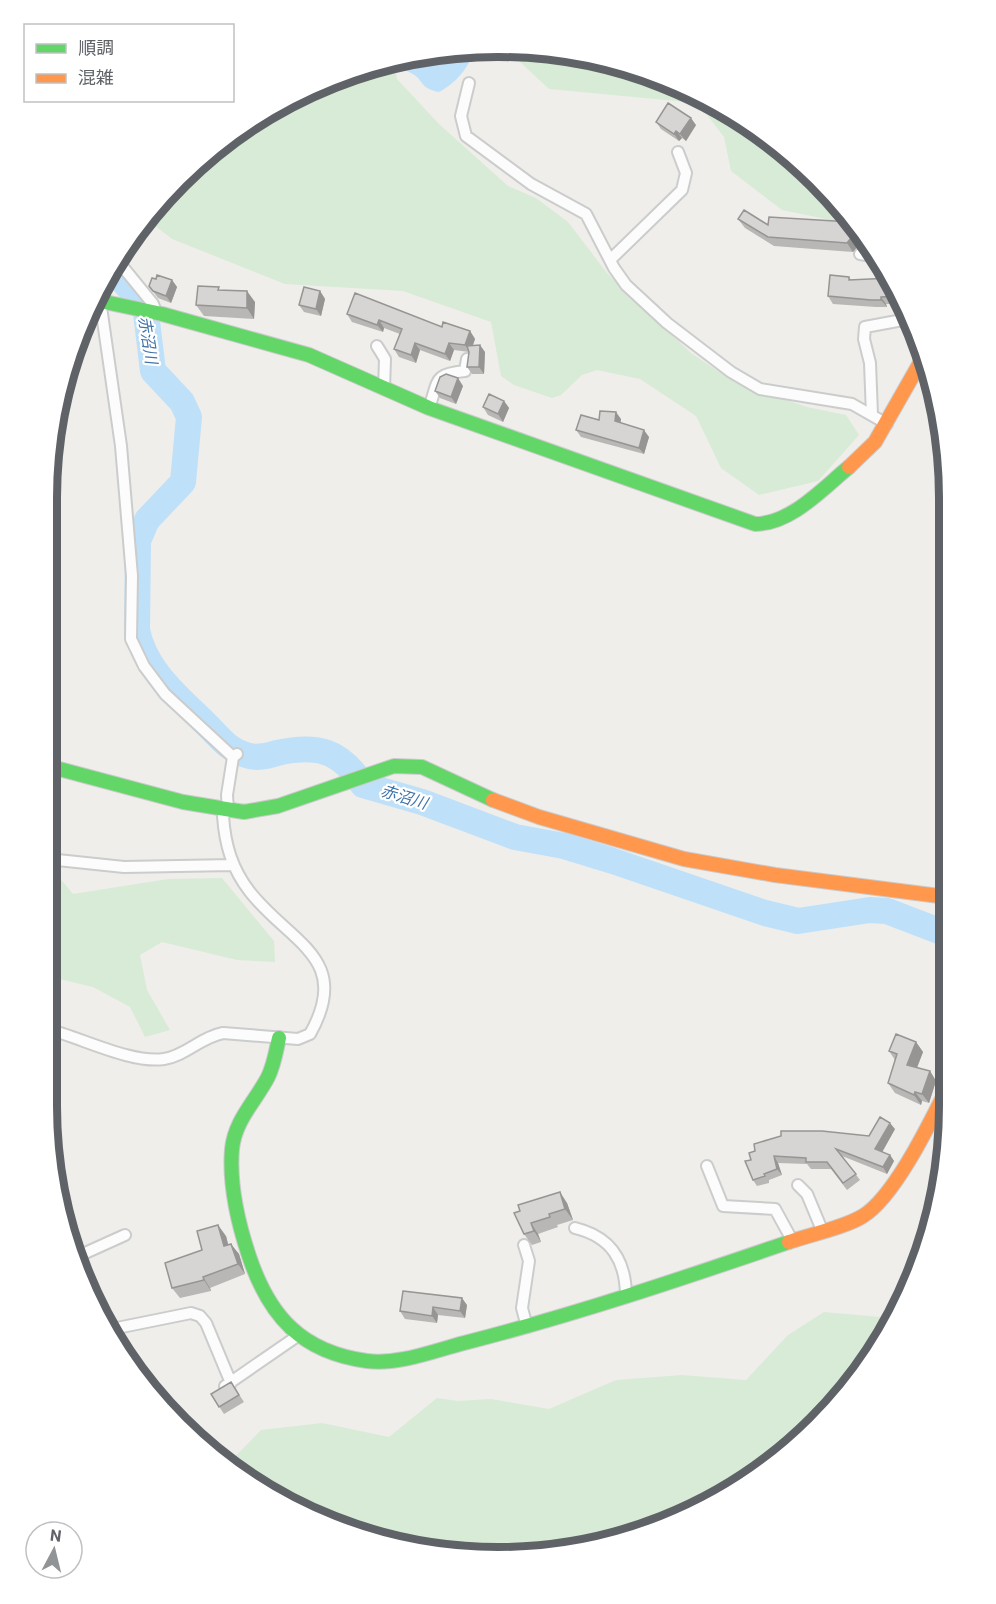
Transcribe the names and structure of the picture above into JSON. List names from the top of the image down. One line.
{"water":["赤沼川"],"legend":["順調","混雑"],"north":"top"}
